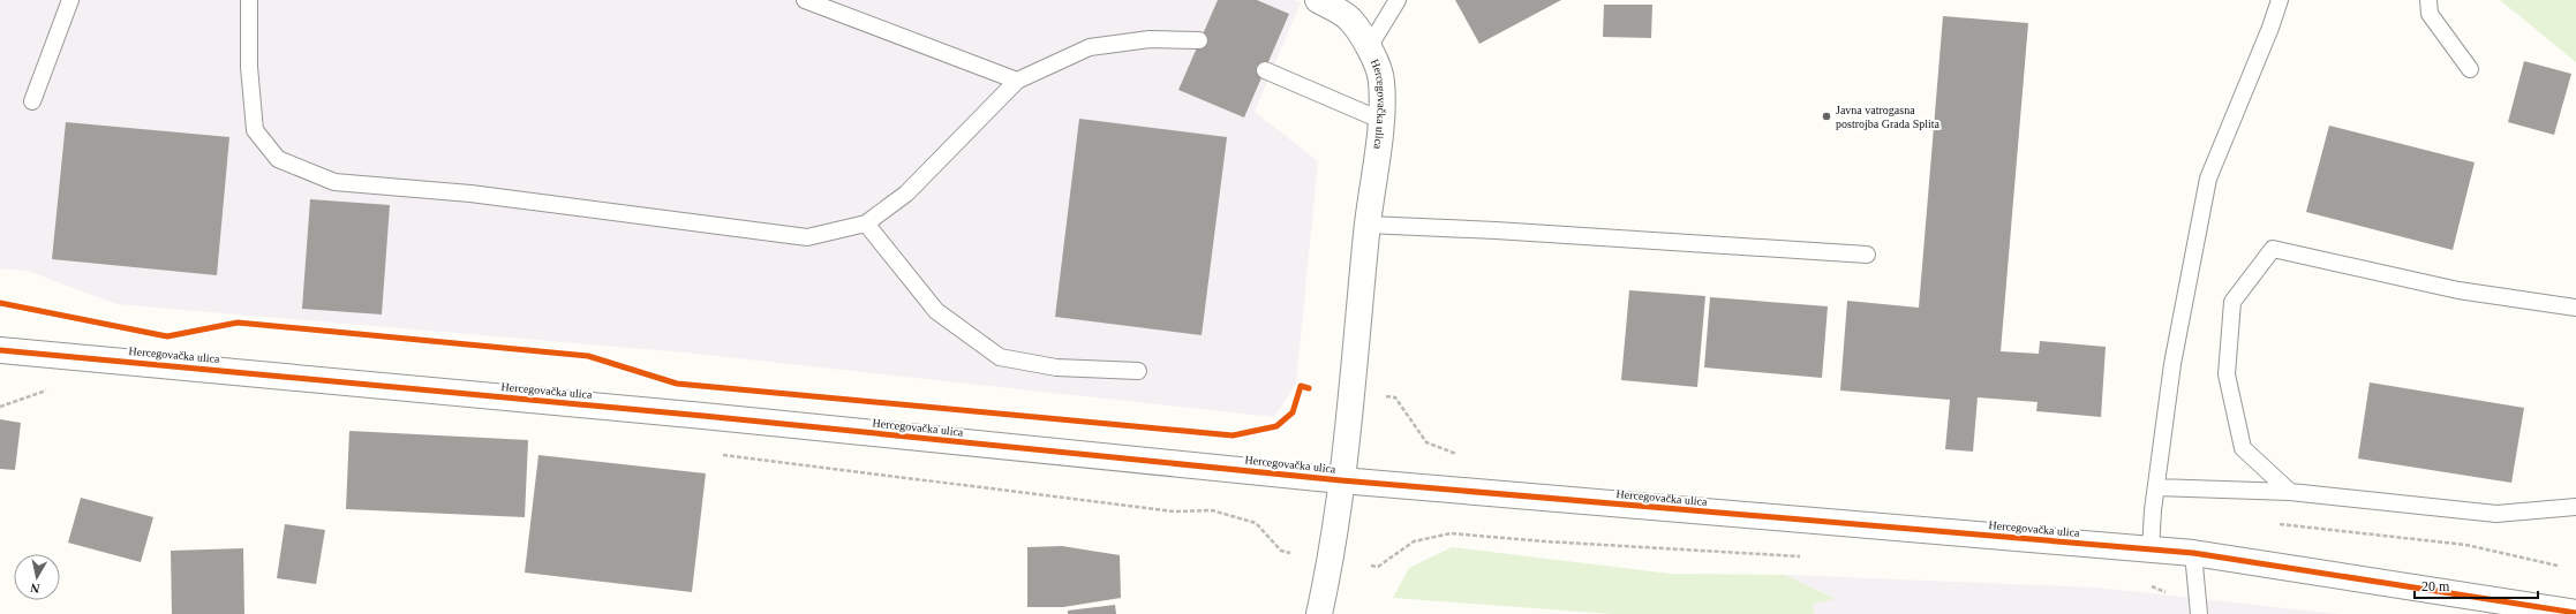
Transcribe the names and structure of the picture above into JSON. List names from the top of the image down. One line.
{"streets":{"street":["Hercegovačka ulica"]},"places":["Javna vatrogasna postrojba Grada Splita"],"scale_bar":"20 m","north":"bottom"}
